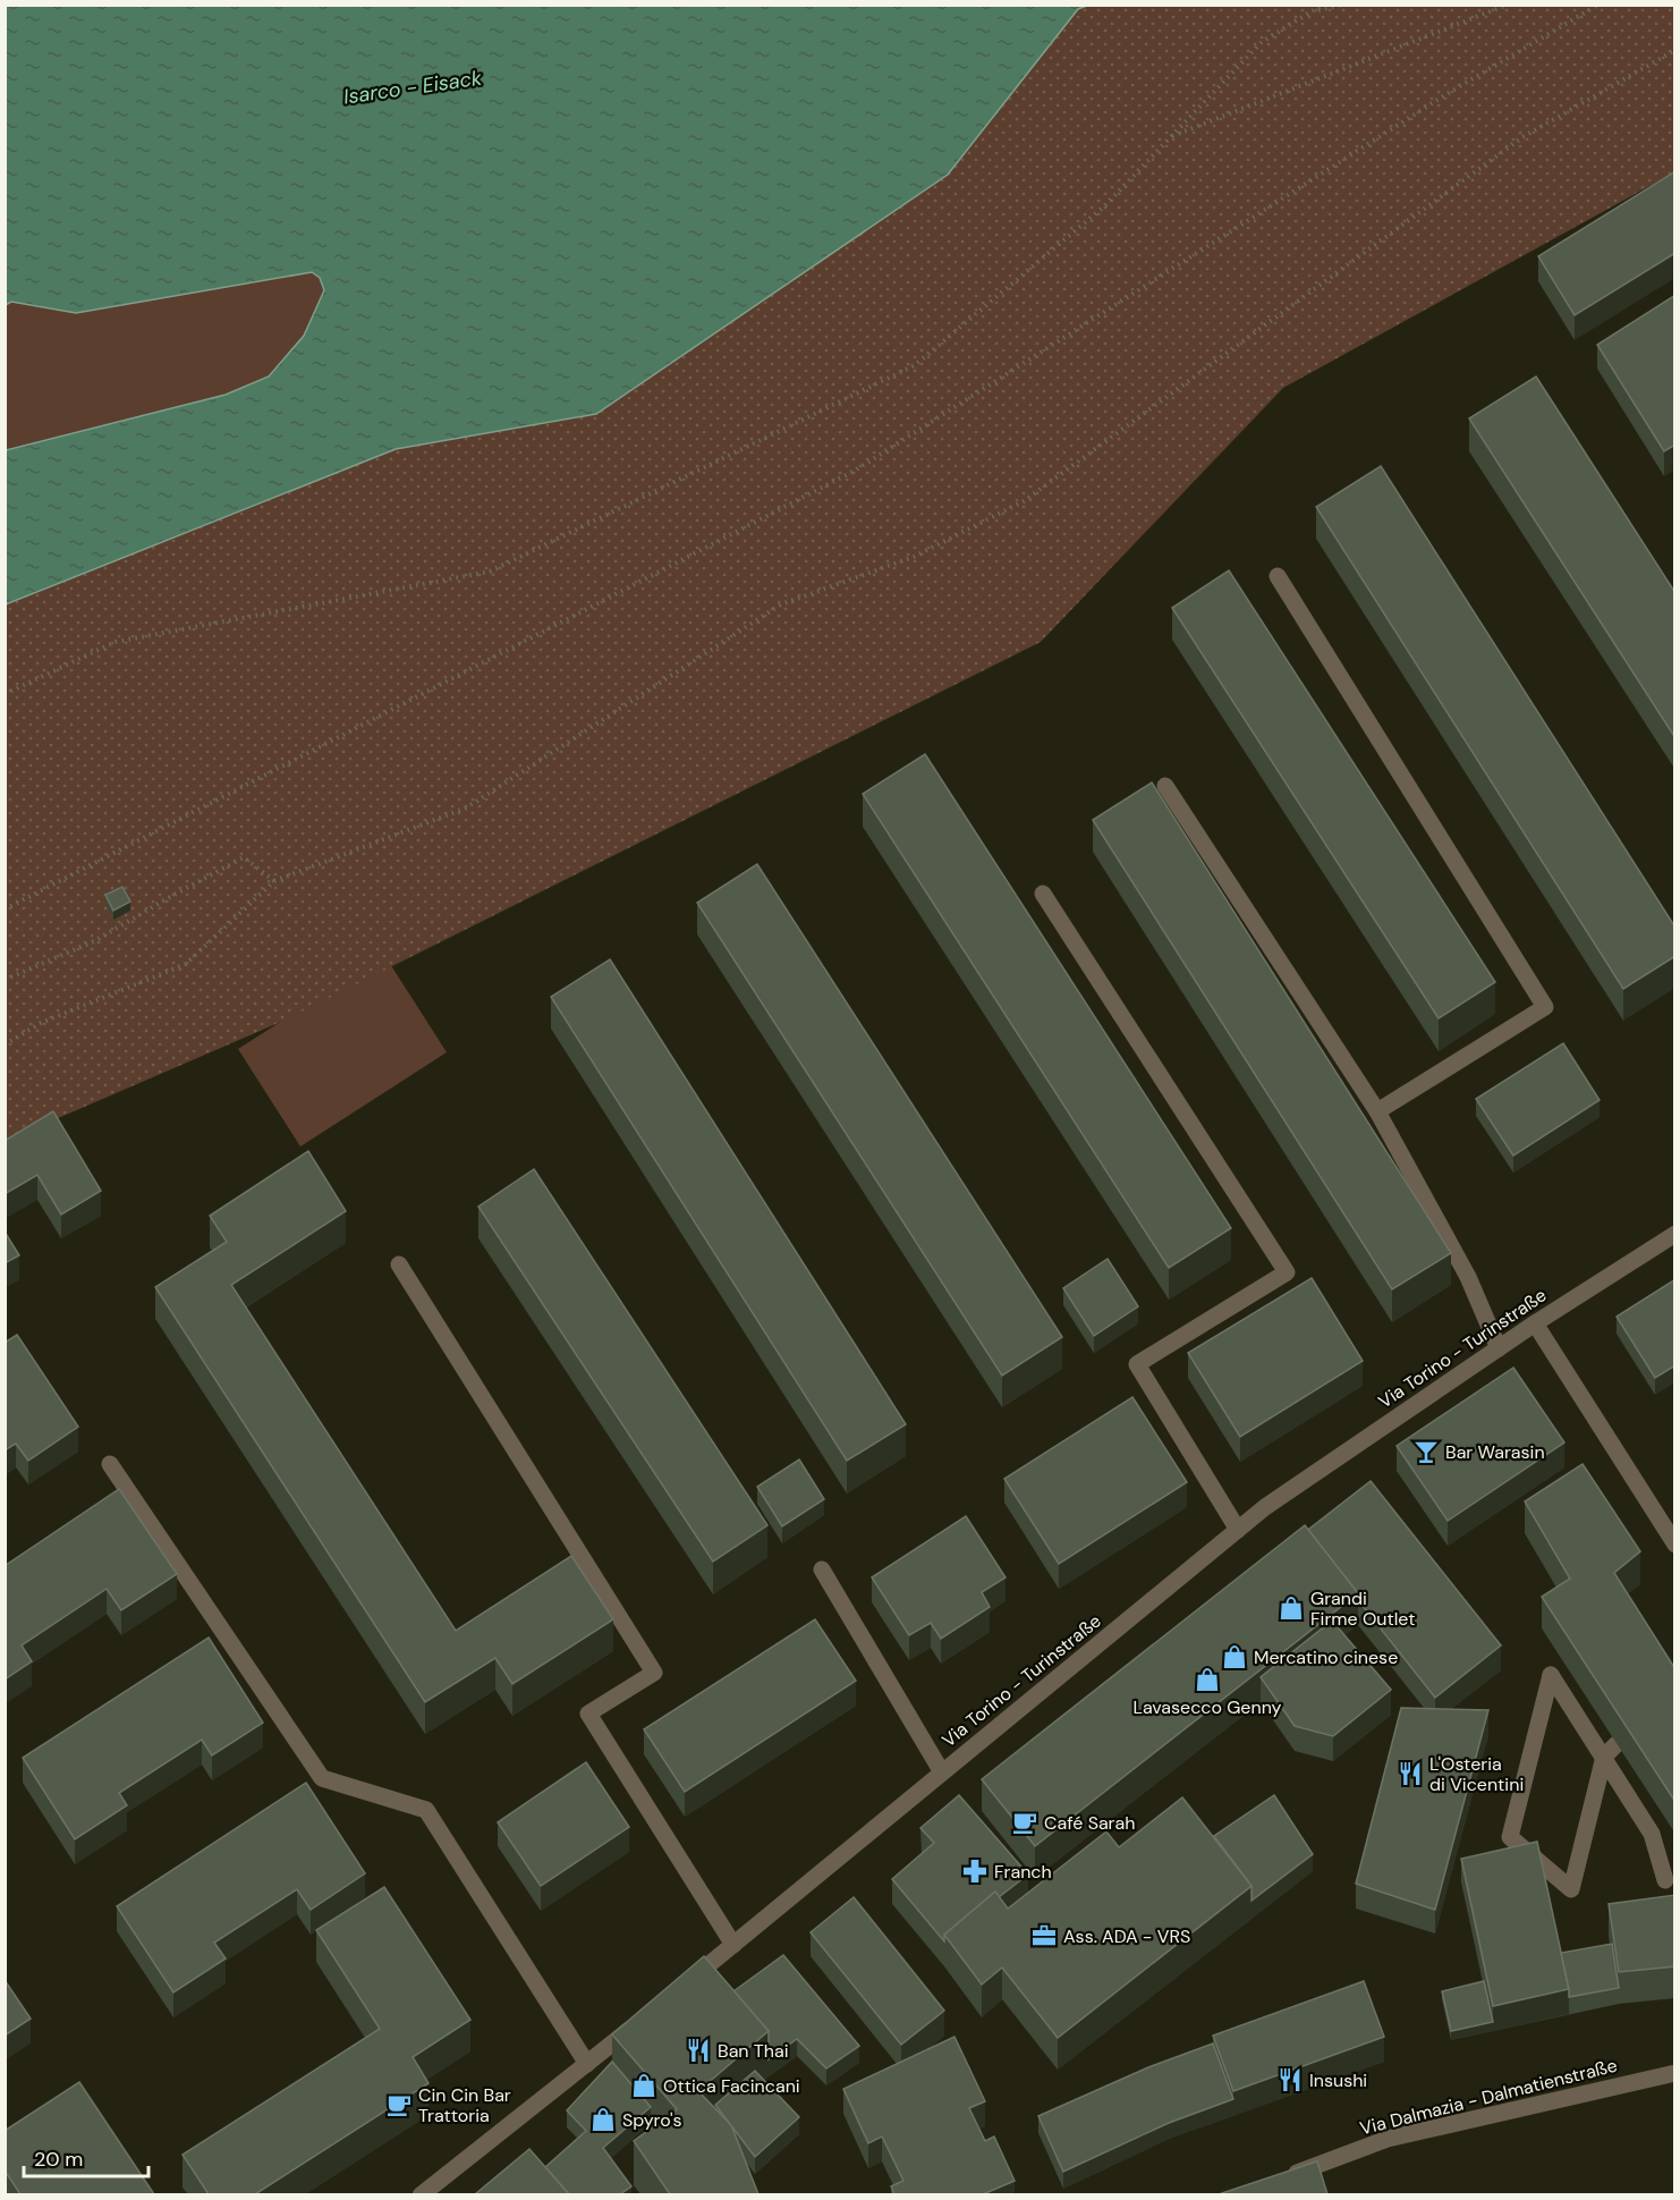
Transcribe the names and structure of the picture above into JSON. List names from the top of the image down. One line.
{"streets":{"street":["Via Torino - Turinstraße","Via Dalmazia - Dalmatienstraße"]},"water":["Isarco - Eisack"],"places":{"bar":["Bar Warasin"],"shop":["Grandi Firme Outlet","Mercatino cinese","Lavasecco Genny","Ottica Facincani","Spyro's"],"restaurant":["L'Osteria di Vicentini","Ban Thai","Insushi"],"cafe":["Café Sarah","Cin Cin Bar Trattoria"],"pharmacy":["Franch"],"office":["Ass. ADA - VRS"]},"scale_bar":"20 m"}
